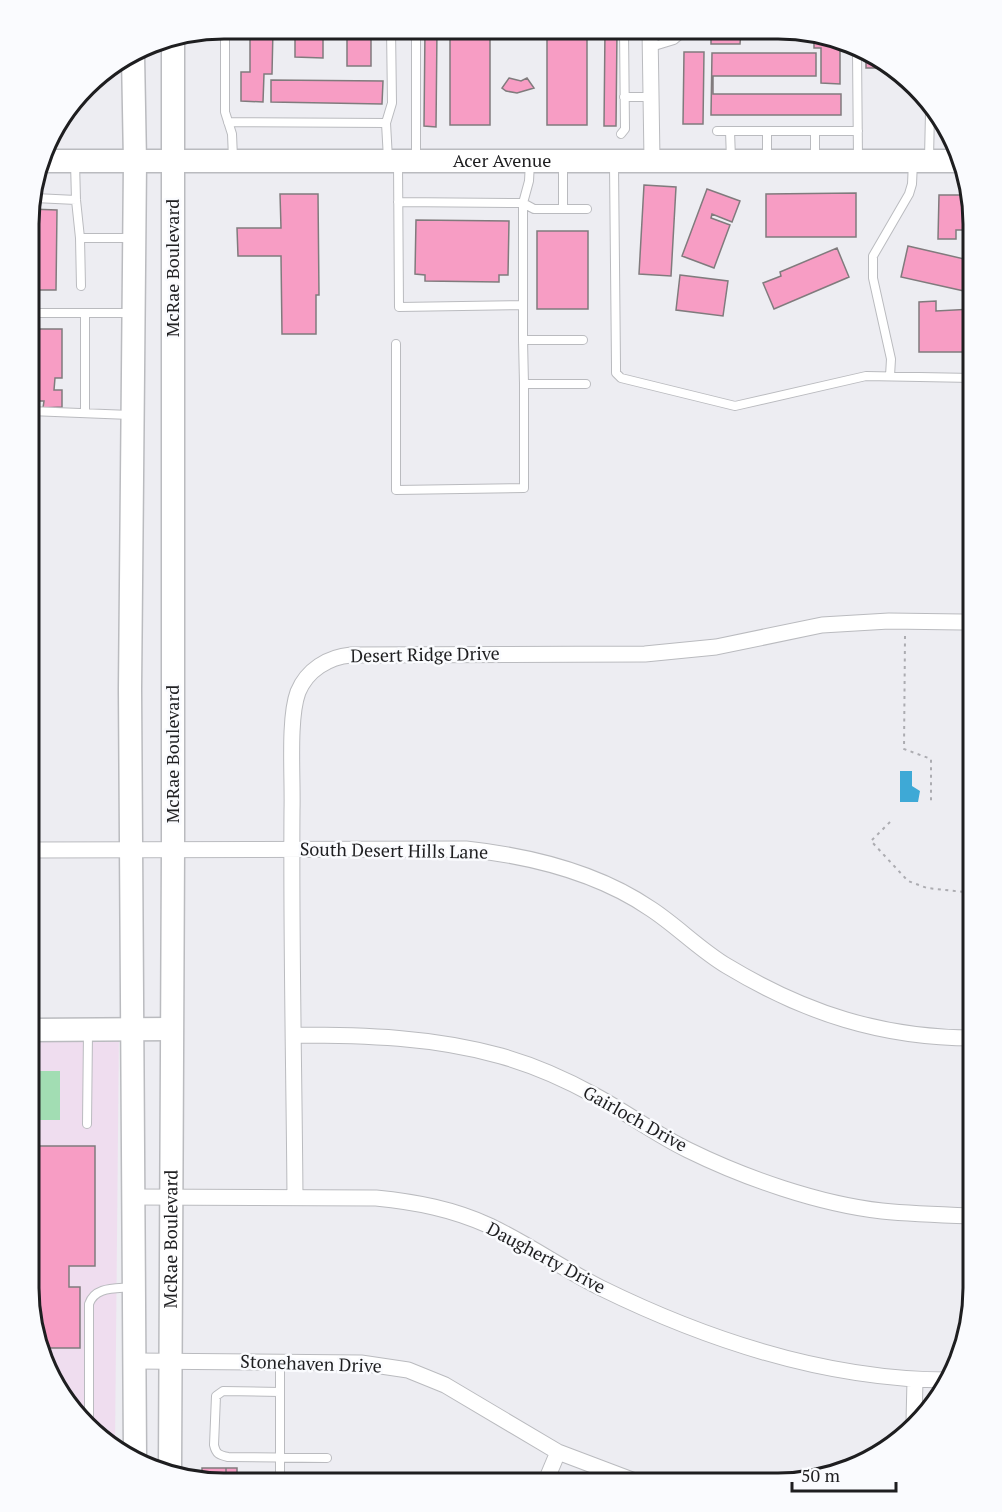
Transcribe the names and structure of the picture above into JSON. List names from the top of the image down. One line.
{"streets":{"main road":["Acer Avenue","McRae Boulevard"],"street":["Desert Ridge Drive","South Desert Hills Lane","Gairloch Drive","Daugherty Drive","Stonehaven Drive"]},"crossings":[["Acer Avenue","McRae Boulevard"],["McRae Boulevard","South Desert Hills Lane"],["McRae Boulevard","Daugherty Drive"],["McRae Boulevard","Stonehaven Drive"],["Desert Ridge Drive","South Desert Hills Lane"],["Desert Ridge Drive","Gairloch Drive"],["Desert Ridge Drive","Daugherty Drive"]],"scale_bar":"50 m"}
